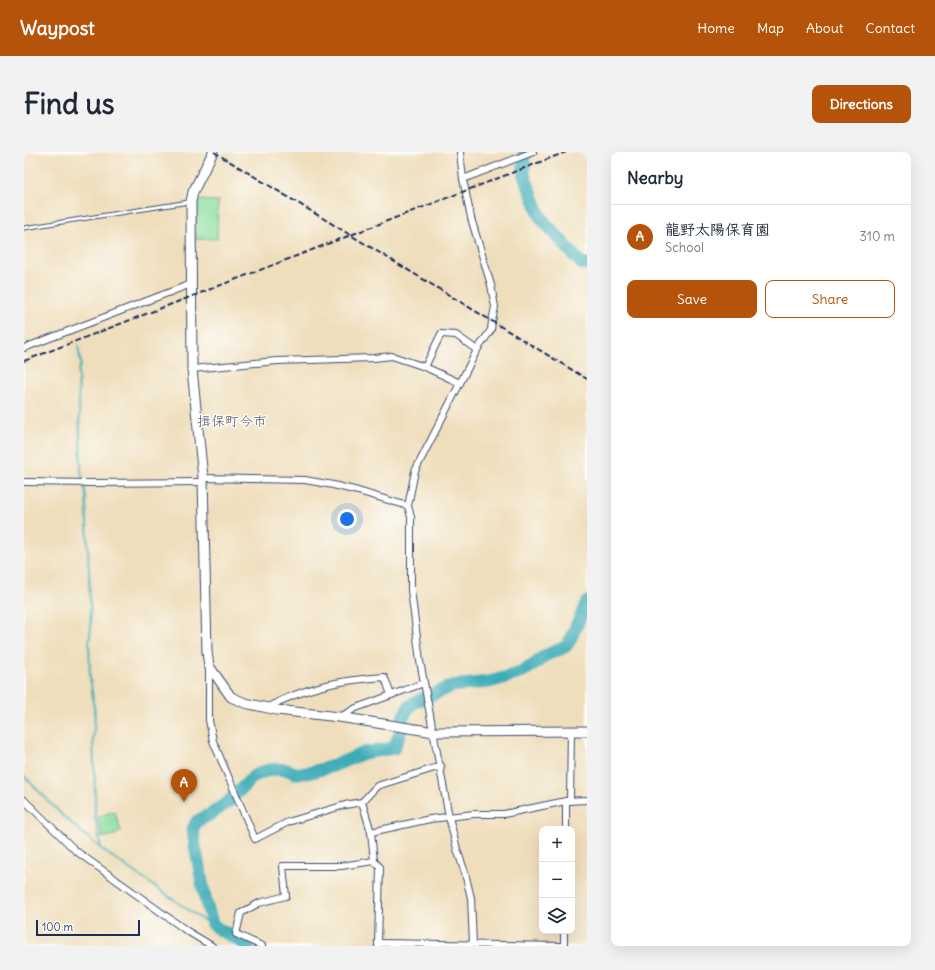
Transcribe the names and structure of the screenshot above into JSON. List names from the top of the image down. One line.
{"districts":["揖保町今市"],"scale_bar":"100 m","page":{"header":"Waypost","nav":["Home","Map","About","Contact"],"buttons":["Directions",["Save","Share"]],"title":"Find us","heading":"Nearby","list":[{"mark":"A","name":"龍野太陽保育園","note":"School","value":"310 m"}],"pins":"A","map_buttons":["+","−"],"scale":"100 m"}}
